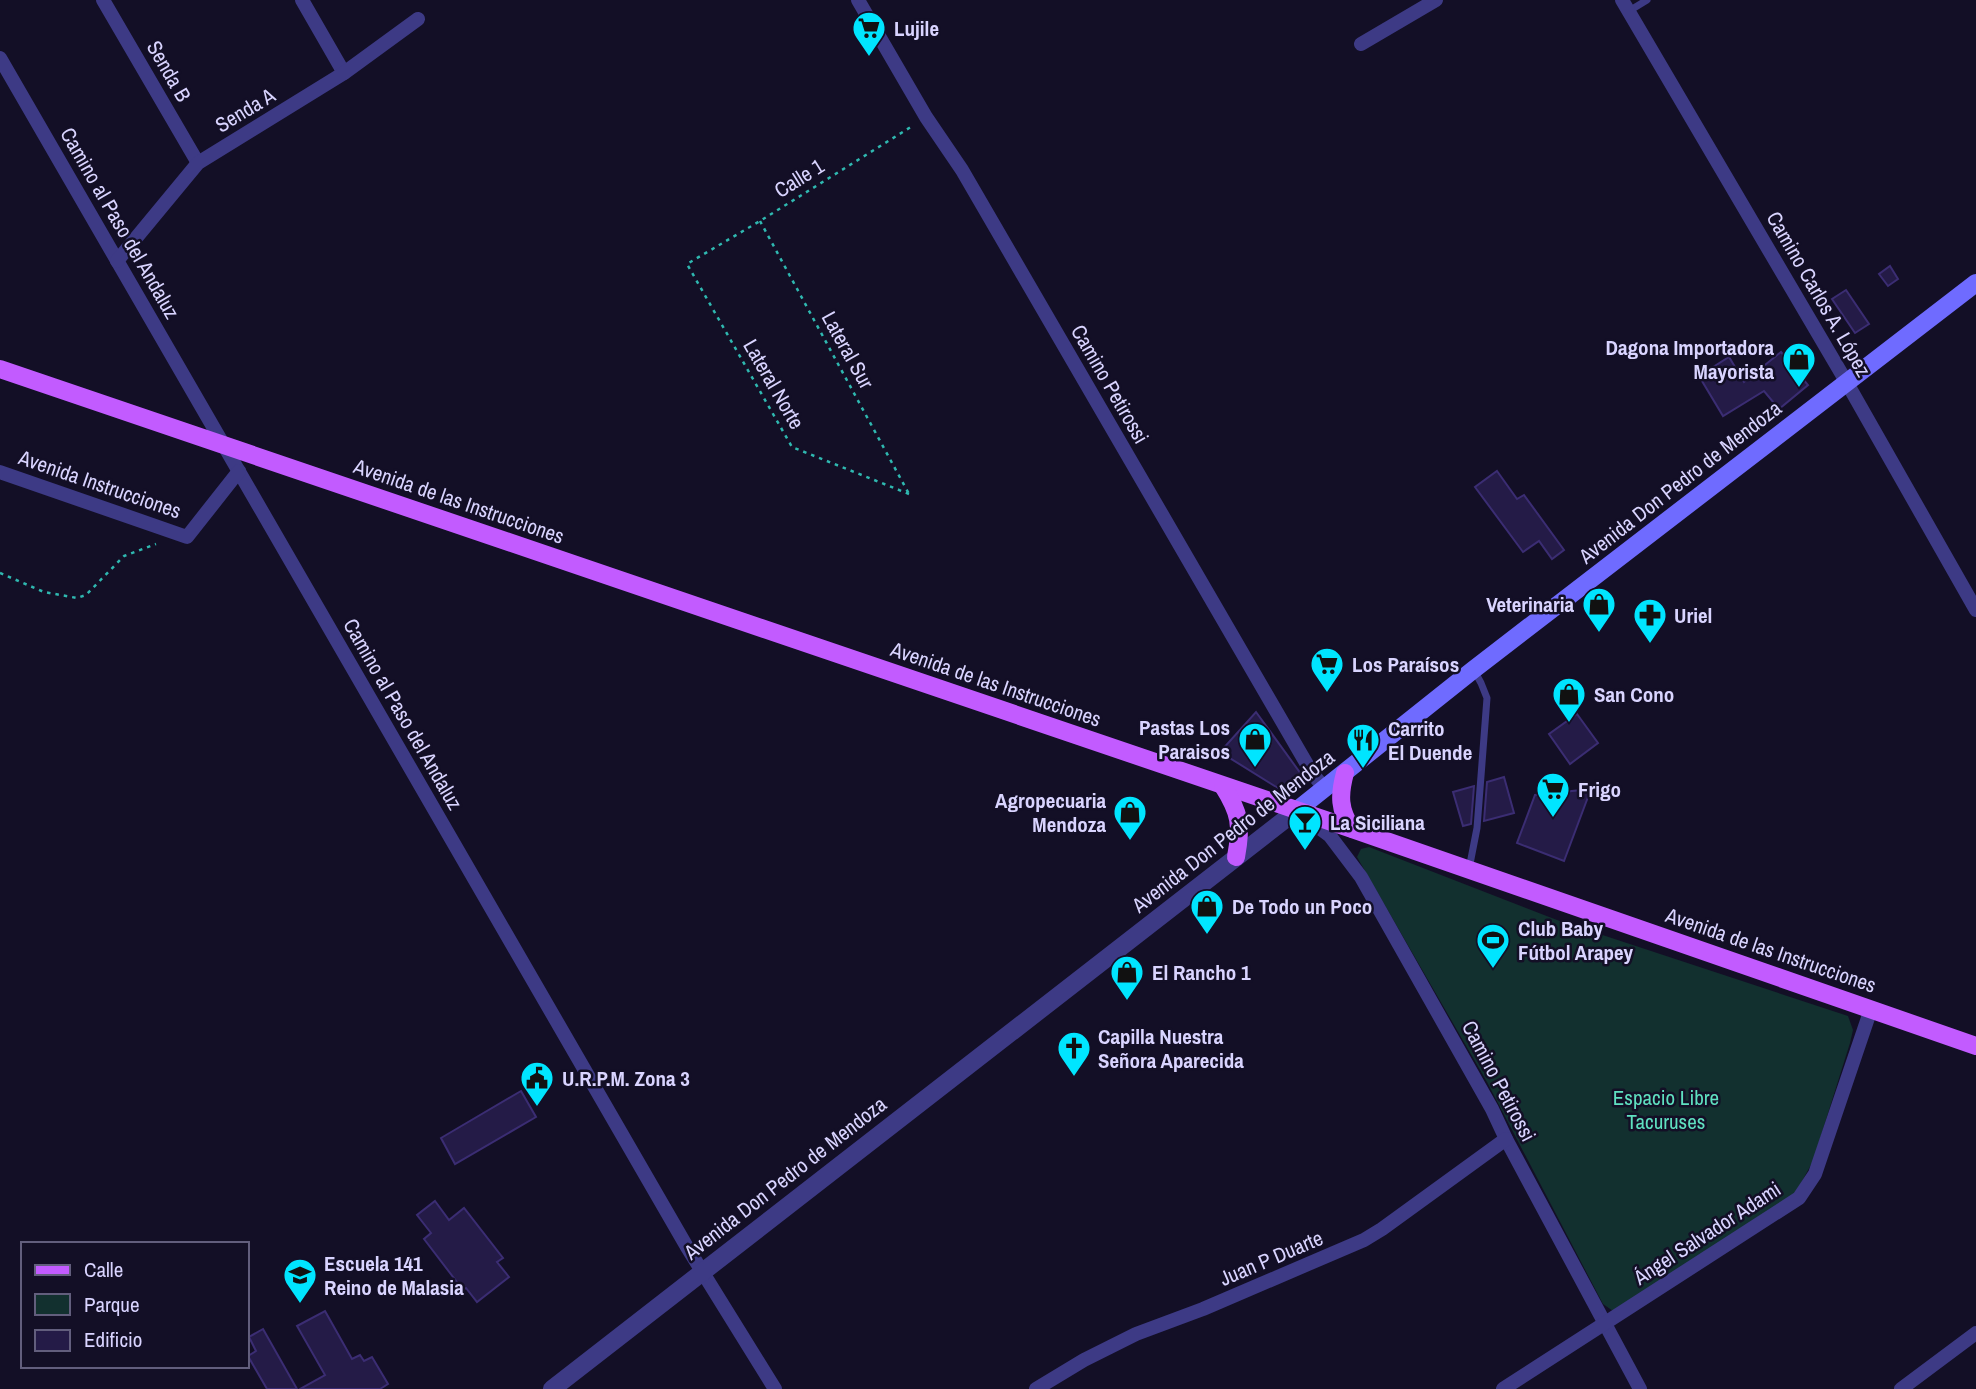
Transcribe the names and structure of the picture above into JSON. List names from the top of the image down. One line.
{"streets":{"main road":["Avenida Don Pedro de Mendoza","Avenida de las Instrucciones"],"street":["Senda B","Senda A","Camino al Paso del Andaluz","Camino Carlos A. López","Camino Petirossi","Avenida Instrucciones","Ángel Salvador Adami","Juan P Duarte"],"path":["Calle 1","Lateral Sur","Lateral Norte"]},"crossings":[["Senda B","Senda A"],["Senda A","Camino al Paso del Andaluz"],["Calle 1","Lateral Sur"],["Calle 1","Lateral Norte"],["Calle 1","Camino Petirossi"],["Camino al Paso del Andaluz","Avenida Don Pedro de Mendoza"],["Camino al Paso del Andaluz","Avenida Instrucciones"],["Camino al Paso del Andaluz","Avenida de las Instrucciones"],["Camino Carlos A. López","Avenida Don Pedro de Mendoza"],["Lateral Sur","Lateral Norte"],["Camino Petirossi","Avenida Don Pedro de Mendoza"],["Camino Petirossi","Avenida de las Instrucciones"],["Camino Petirossi","Ángel Salvador Adami"],["Camino Petirossi","Juan P Duarte"],["Avenida Don Pedro de Mendoza","Avenida de las Instrucciones"],["Avenida de las Instrucciones","Ángel Salvador Adami"]],"parks":["Espacio Libre Tacuruses"],"places":{"supermarket":["Lujile","Los Paraísos","Frigo"],"shop":["Dagona Importadora Mayorista","Veterinaria","San Cono","Pastas Los Paraisos","Agropecuaria Mendoza","De Todo un Poco","El Rancho 1"],"pharmacy":["Uriel"],"restaurant":["Carrito El Duende"],"bar":["La Siciliana"],"sports":["Club Baby Fútbol Arapey"],"church":["Capilla Nuestra Señora Aparecida"],"public building":["U.R.P.M. Zona 3"],"school or university":["Escuela 141 Reino de Malasia"]},"legend":["Calle","Parque","Edificio"]}
